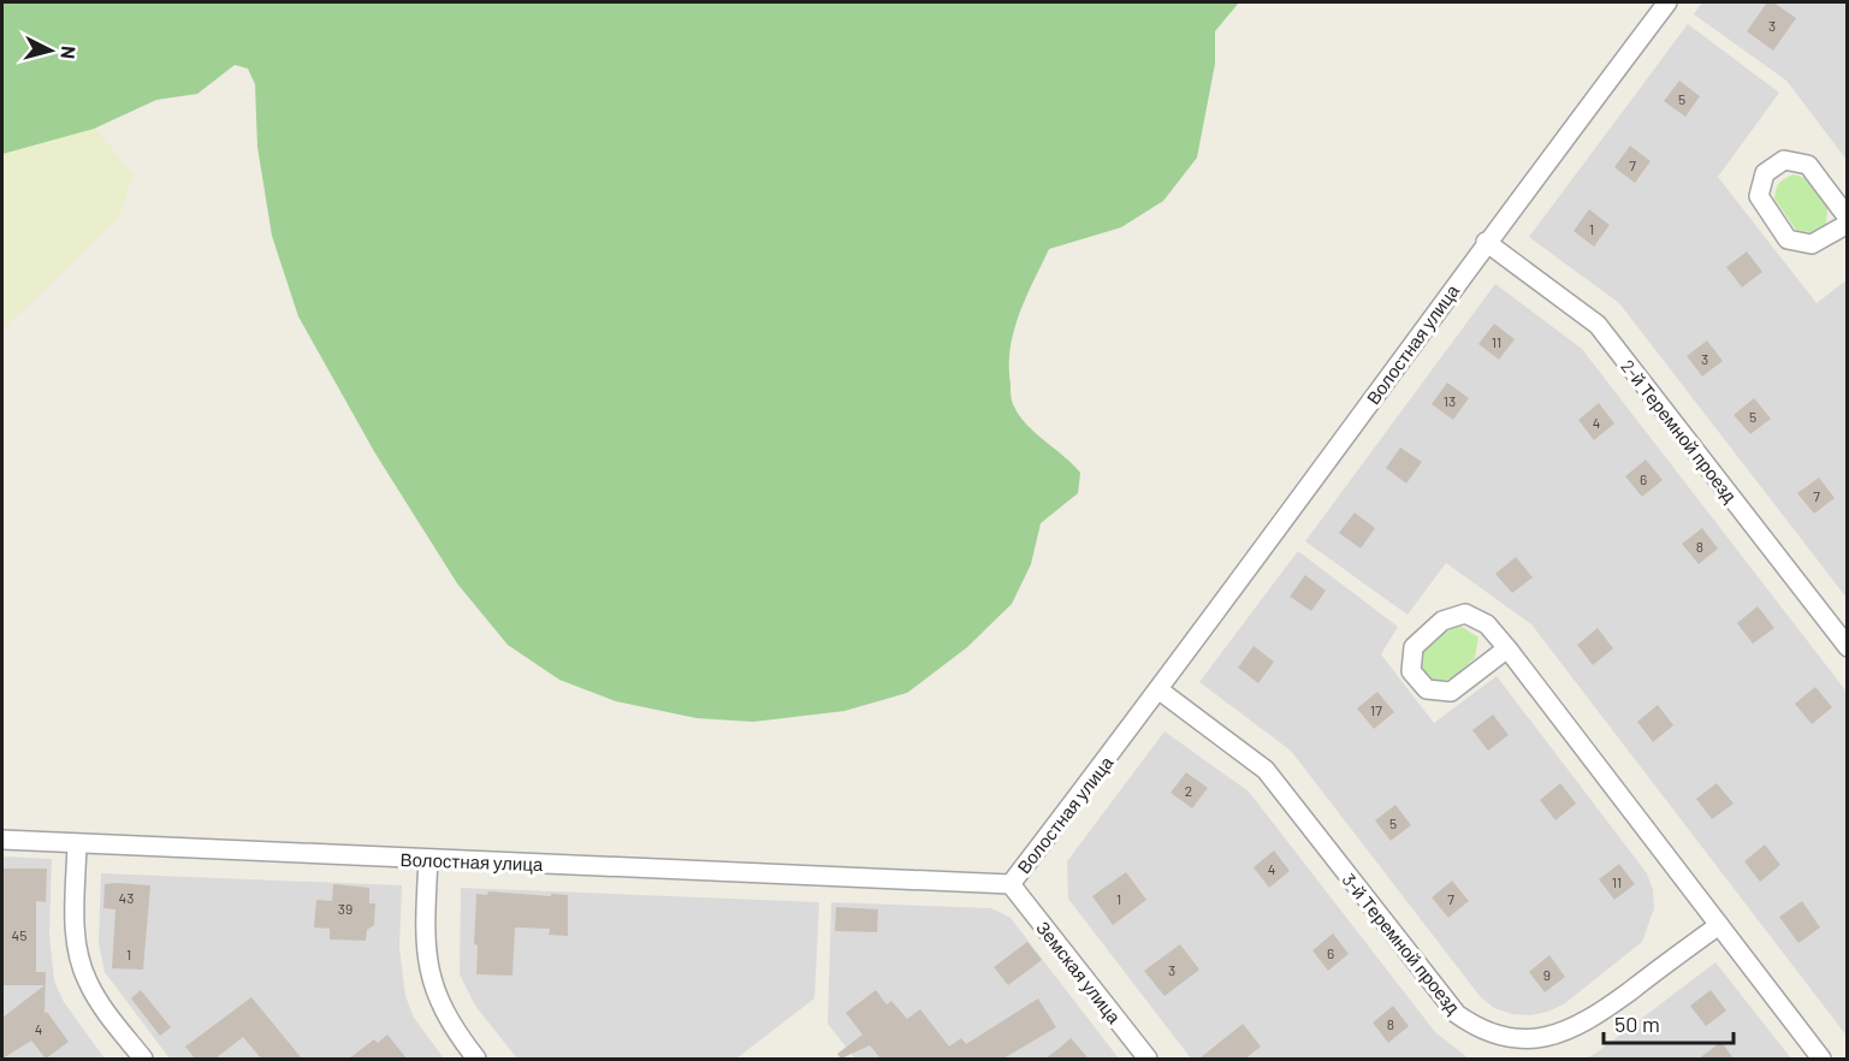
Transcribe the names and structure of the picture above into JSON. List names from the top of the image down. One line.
{"streets":{"street":["Волостная улица","2-й Теремной проезд","3-й Теремной проезд","Земская улица"]},"crossings":[["Волостная улица","2-й Теремной проезд"],["Волостная улица","3-й Теремной проезд"],["Волостная улица","Земская улица"]],"house_numbers":["3","5","7","1","11","3","13","5","4","6","7","8","17","2","5","4","11","43","1","7","39","45","6","1","3","9","8","4"],"scale_bar":"50 m","north":"right"}
